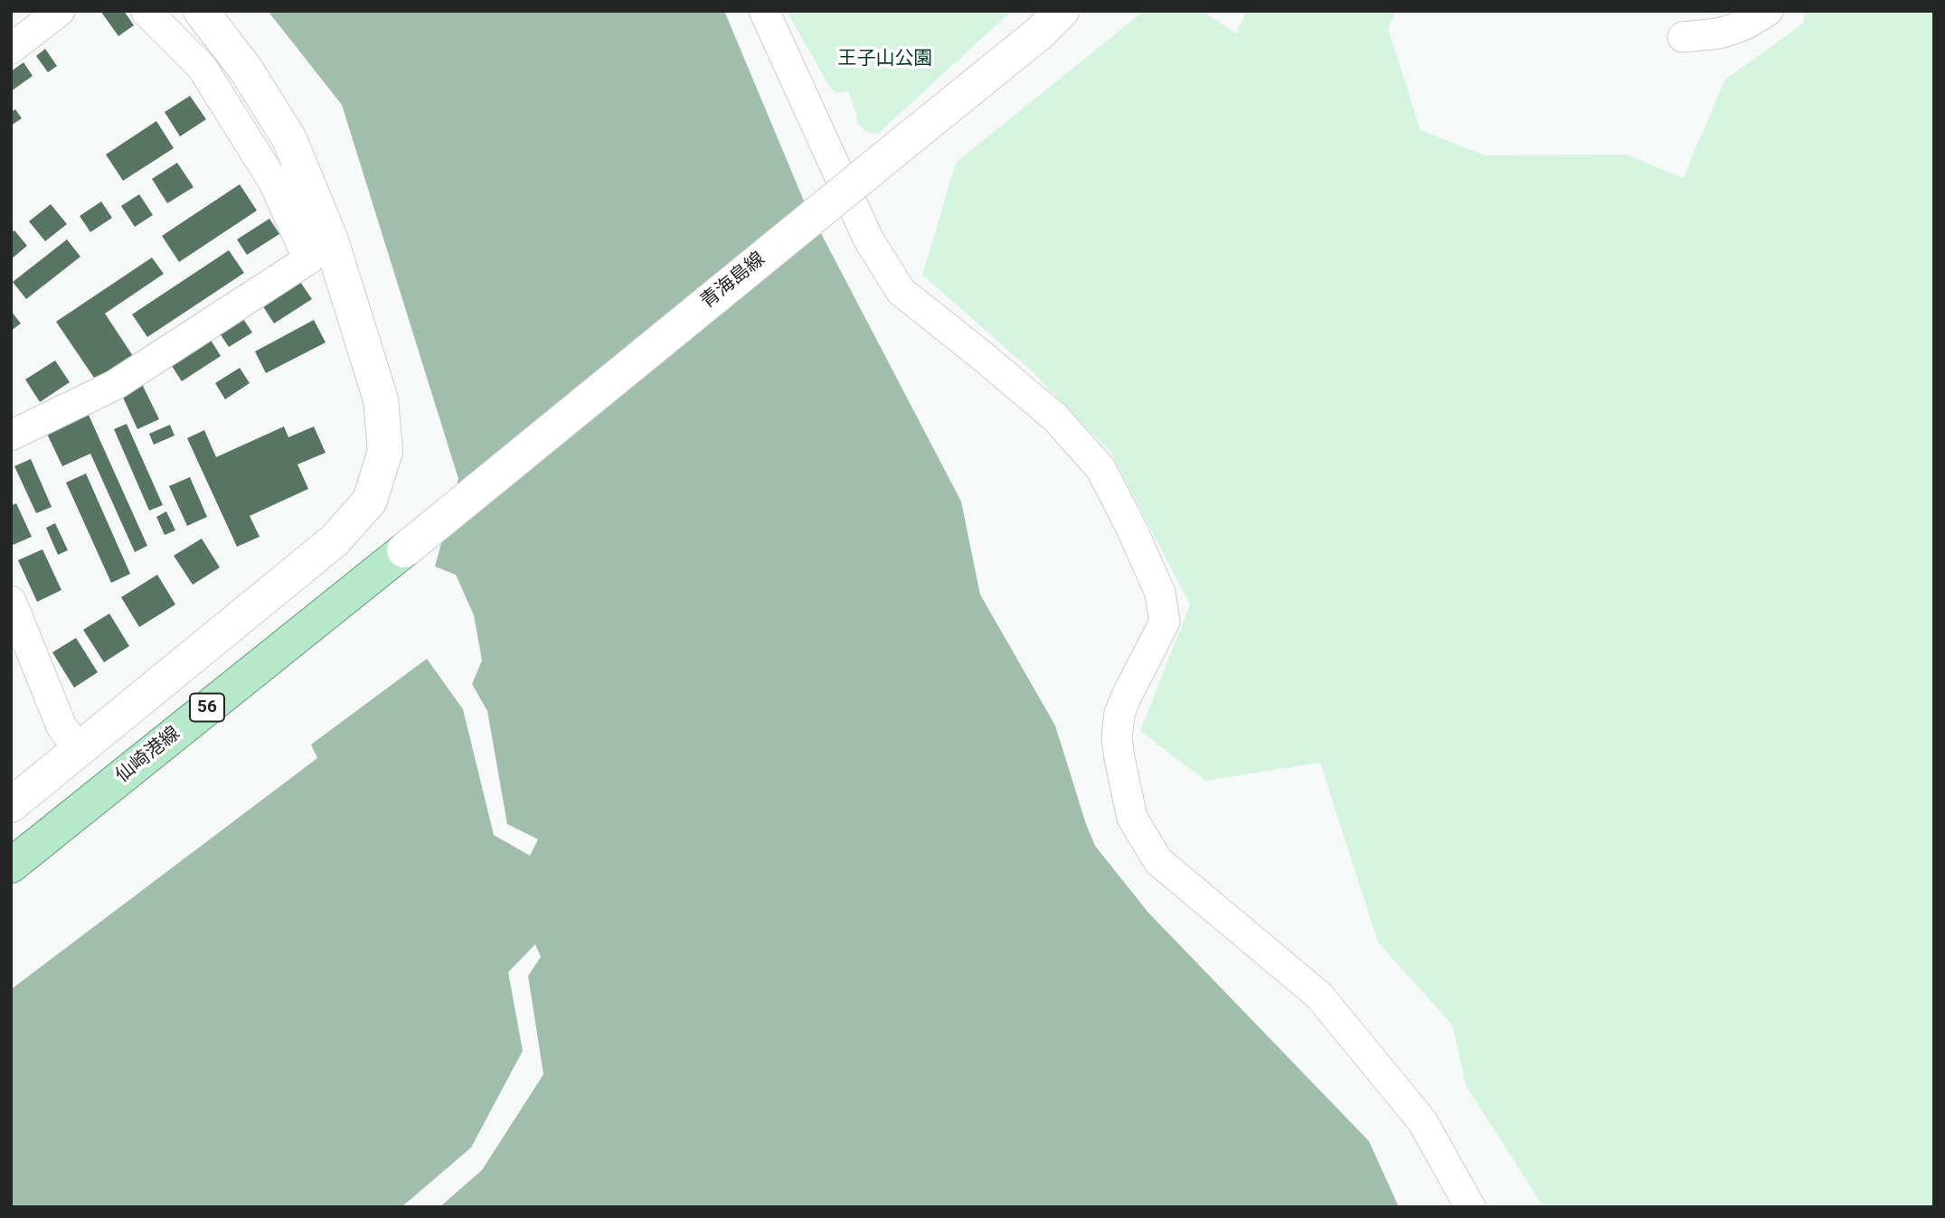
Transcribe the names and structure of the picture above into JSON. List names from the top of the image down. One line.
{"streets":{"main road":["56","仙崎港線"],"street":["青海島線"]},"crossings":[["青海島線","仙崎港線"]],"parks":["王子山公園"]}
